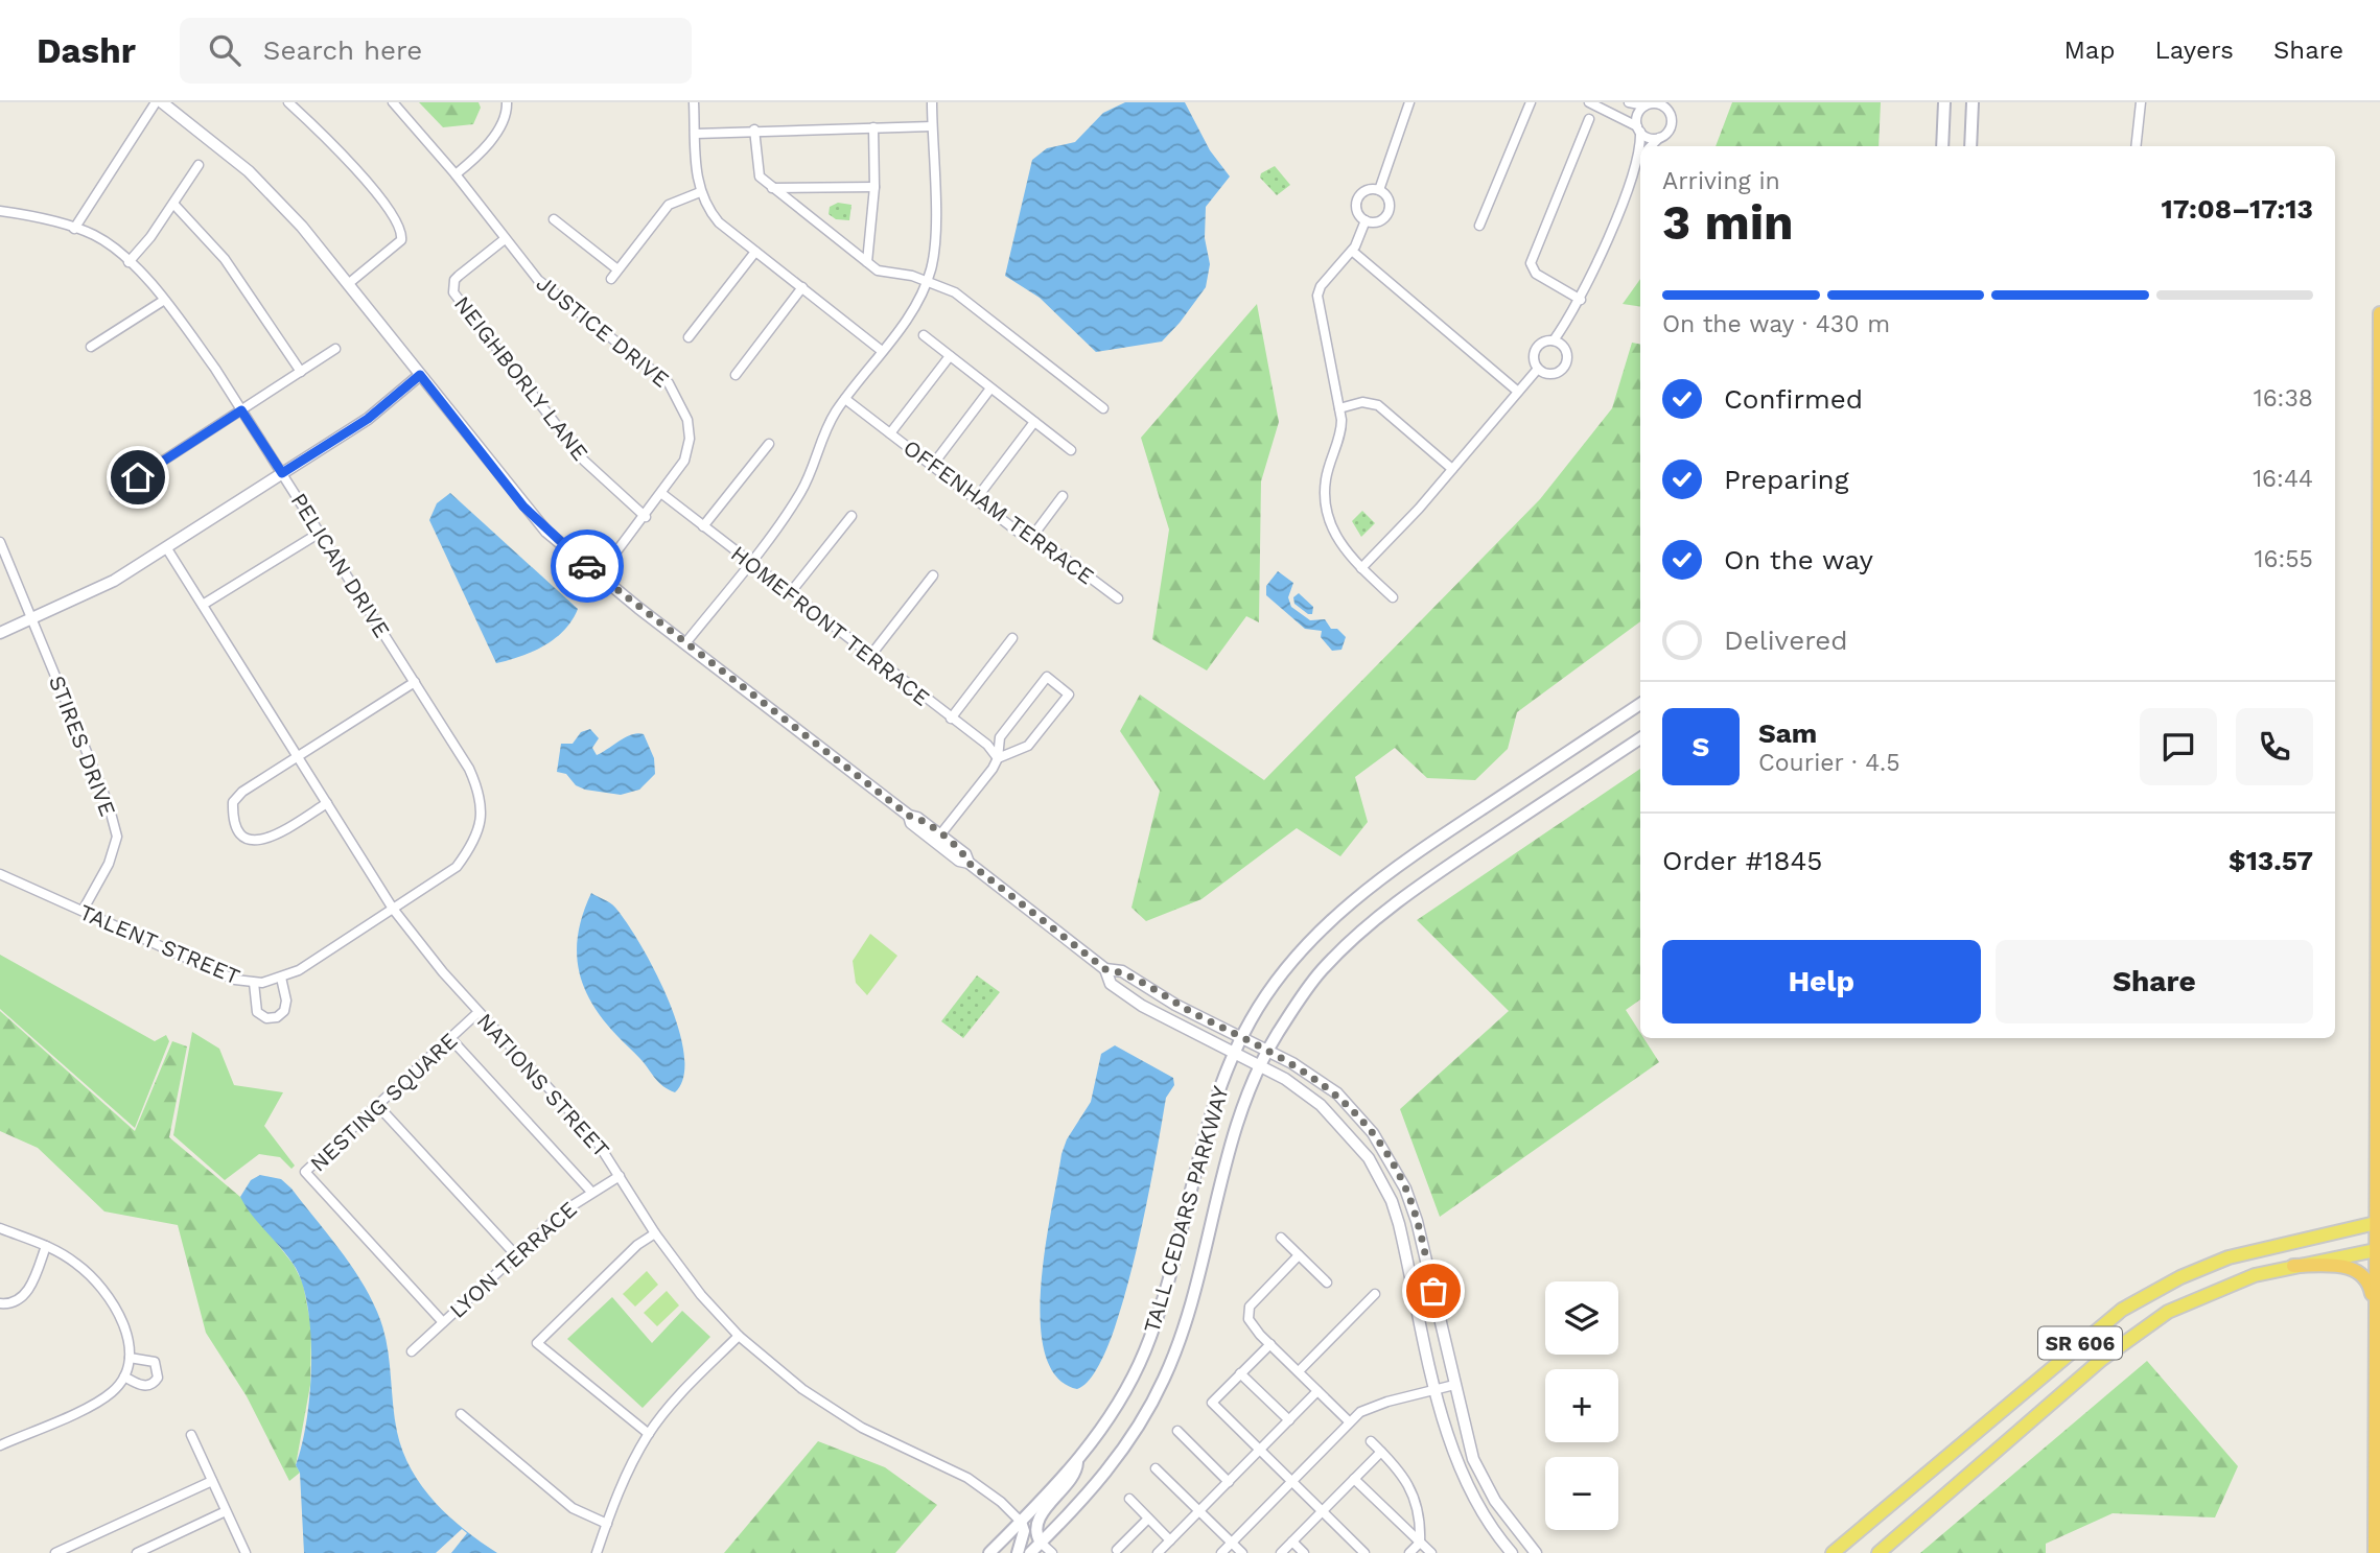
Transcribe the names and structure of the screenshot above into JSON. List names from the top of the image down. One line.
{"streets":{"main road":["TALL CEDARS PARKWAY","SR 606"],"street":["JUSTICE DRIVE","NEIGHBORLY LANE","OFFENHAM TERRACE","PELICAN DRIVE","HOMEFRONT TERRACE","STIRES DRIVE","TALENT STREET","NATIONS STREET","NESTING SQUARE","LYON TERRACE"]},"crossings":[["JUSTICE DRIVE","NEIGHBORLY LANE"],["JUSTICE DRIVE","HOMEFRONT TERRACE"],["PELICAN DRIVE","TALENT STREET"],["PELICAN DRIVE","NATIONS STREET"],["STIRES DRIVE","TALENT STREET"],["TALENT STREET","NATIONS STREET"],["NATIONS STREET","NESTING SQUARE"],["NATIONS STREET","TALL CEDARS PARKWAY"],["NATIONS STREET","LYON TERRACE"],["NESTING SQUARE","LYON TERRACE"]],"page":{"header":"Dashr","search":"Search here","nav":["Map","Layers","Share"],"heading":["3 min","Arriving in","17:08–17:13"],"panel":["Sam","Courier · 4.5","Order #1845","$13.57"],"bar":"On the way · 430 m","list":[["Confirmed","16:38"],["Preparing","16:44"],["On the way","16:55"],"Delivered"],"round":"S","buttons":["Help","Share"],"map_buttons":["+","−"]}}
